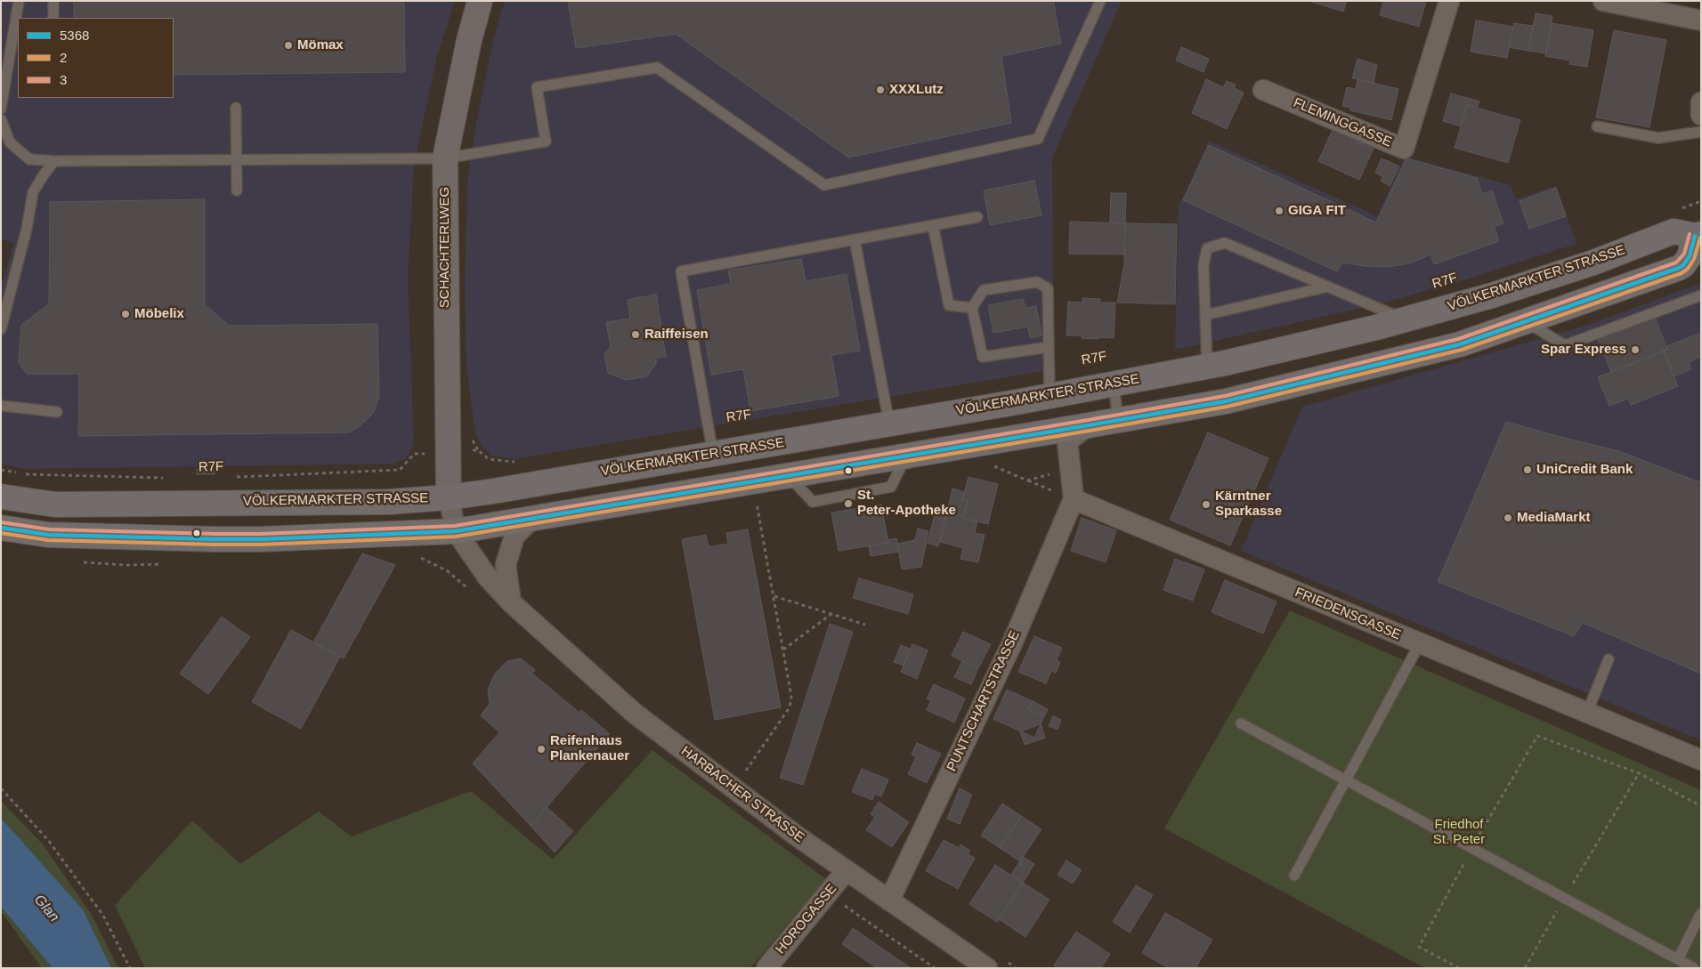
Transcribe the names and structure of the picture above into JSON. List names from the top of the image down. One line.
{"streets":{"main road":["VÖLKERMARKTER STRASSE"],"street":["FLEMINGGASSE","SCHACHTERLWEG","FRIEDENSGASSE","PUNTSCHARTSTRASSE","HARBACHER STRASSE","HOROGASSE"],"path":["R7F"]},"crossings":[["SCHACHTERLWEG","VÖLKERMARKTER STRASSE"],["SCHACHTERLWEG","HARBACHER STRASSE"],["VÖLKERMARKTER STRASSE","HARBACHER STRASSE"],["FRIEDENSGASSE","PUNTSCHARTSTRASSE"],["PUNTSCHARTSTRASSE","HARBACHER STRASSE"],["HARBACHER STRASSE","HOROGASSE"]],"water":["Glan"],"parks":["Friedhof St. Peter"],"places":["Mömax","XXXLutz","GIGA FIT","Möbelix","Raiffeisen","Spar Express","UniCredit Bank","St. Peter-Apotheke","Kärntner Sparkasse","MediaMarkt","Reifenhaus Plankenauer"],"lines":["transit line 3","transit line 5368","transit line 2"],"legend":["5368","2","3"]}
